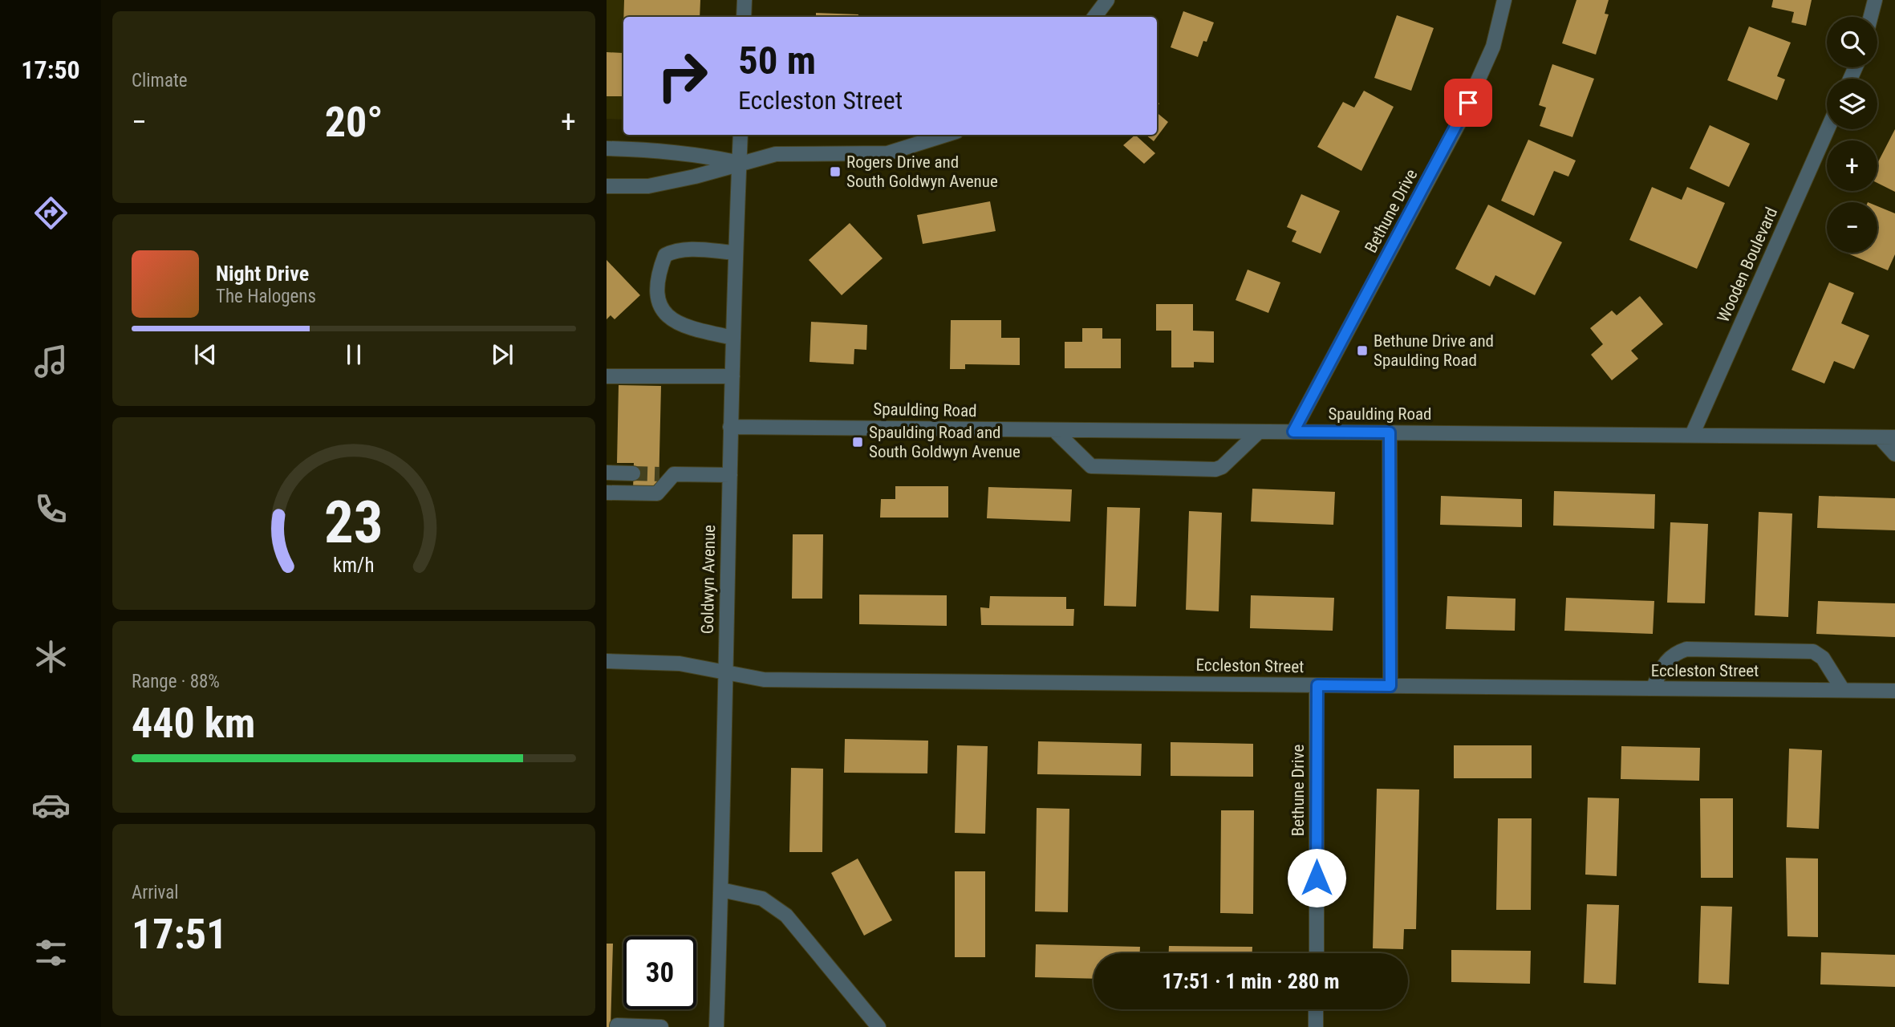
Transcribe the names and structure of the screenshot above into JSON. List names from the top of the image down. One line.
{"streets":{"street":["Bethune Drive","Wooden Boulevard","Spaulding Road","Goldwyn Avenue","Eccleston Street"]},"crossings":[["Bethune Drive","Spaulding Road"],["Bethune Drive","Eccleston Street"],["Wooden Boulevard","Spaulding Road"],["Spaulding Road","Goldwyn Avenue"],["Goldwyn Avenue","Eccleston Street"]],"places":{"transit":["Rogers Drive and South Goldwyn Avenue","Bethune Drive and Spaulding Road","Spaulding Road and South Goldwyn Avenue"]},"page":{"tabs":"17:50","tile":["Climate",["Range · 88%","440 km"],["Arrival","17:51"]],"map_buttons":["+","−"],"turn":["50 m","Eccleston Street"],"heat":["−","20°","+"],"song":["Night Drive","The Halogens"],"limit":"30","trip":"17:51 · 1 min · 280 m","gauge":["23","km/h"]}}
